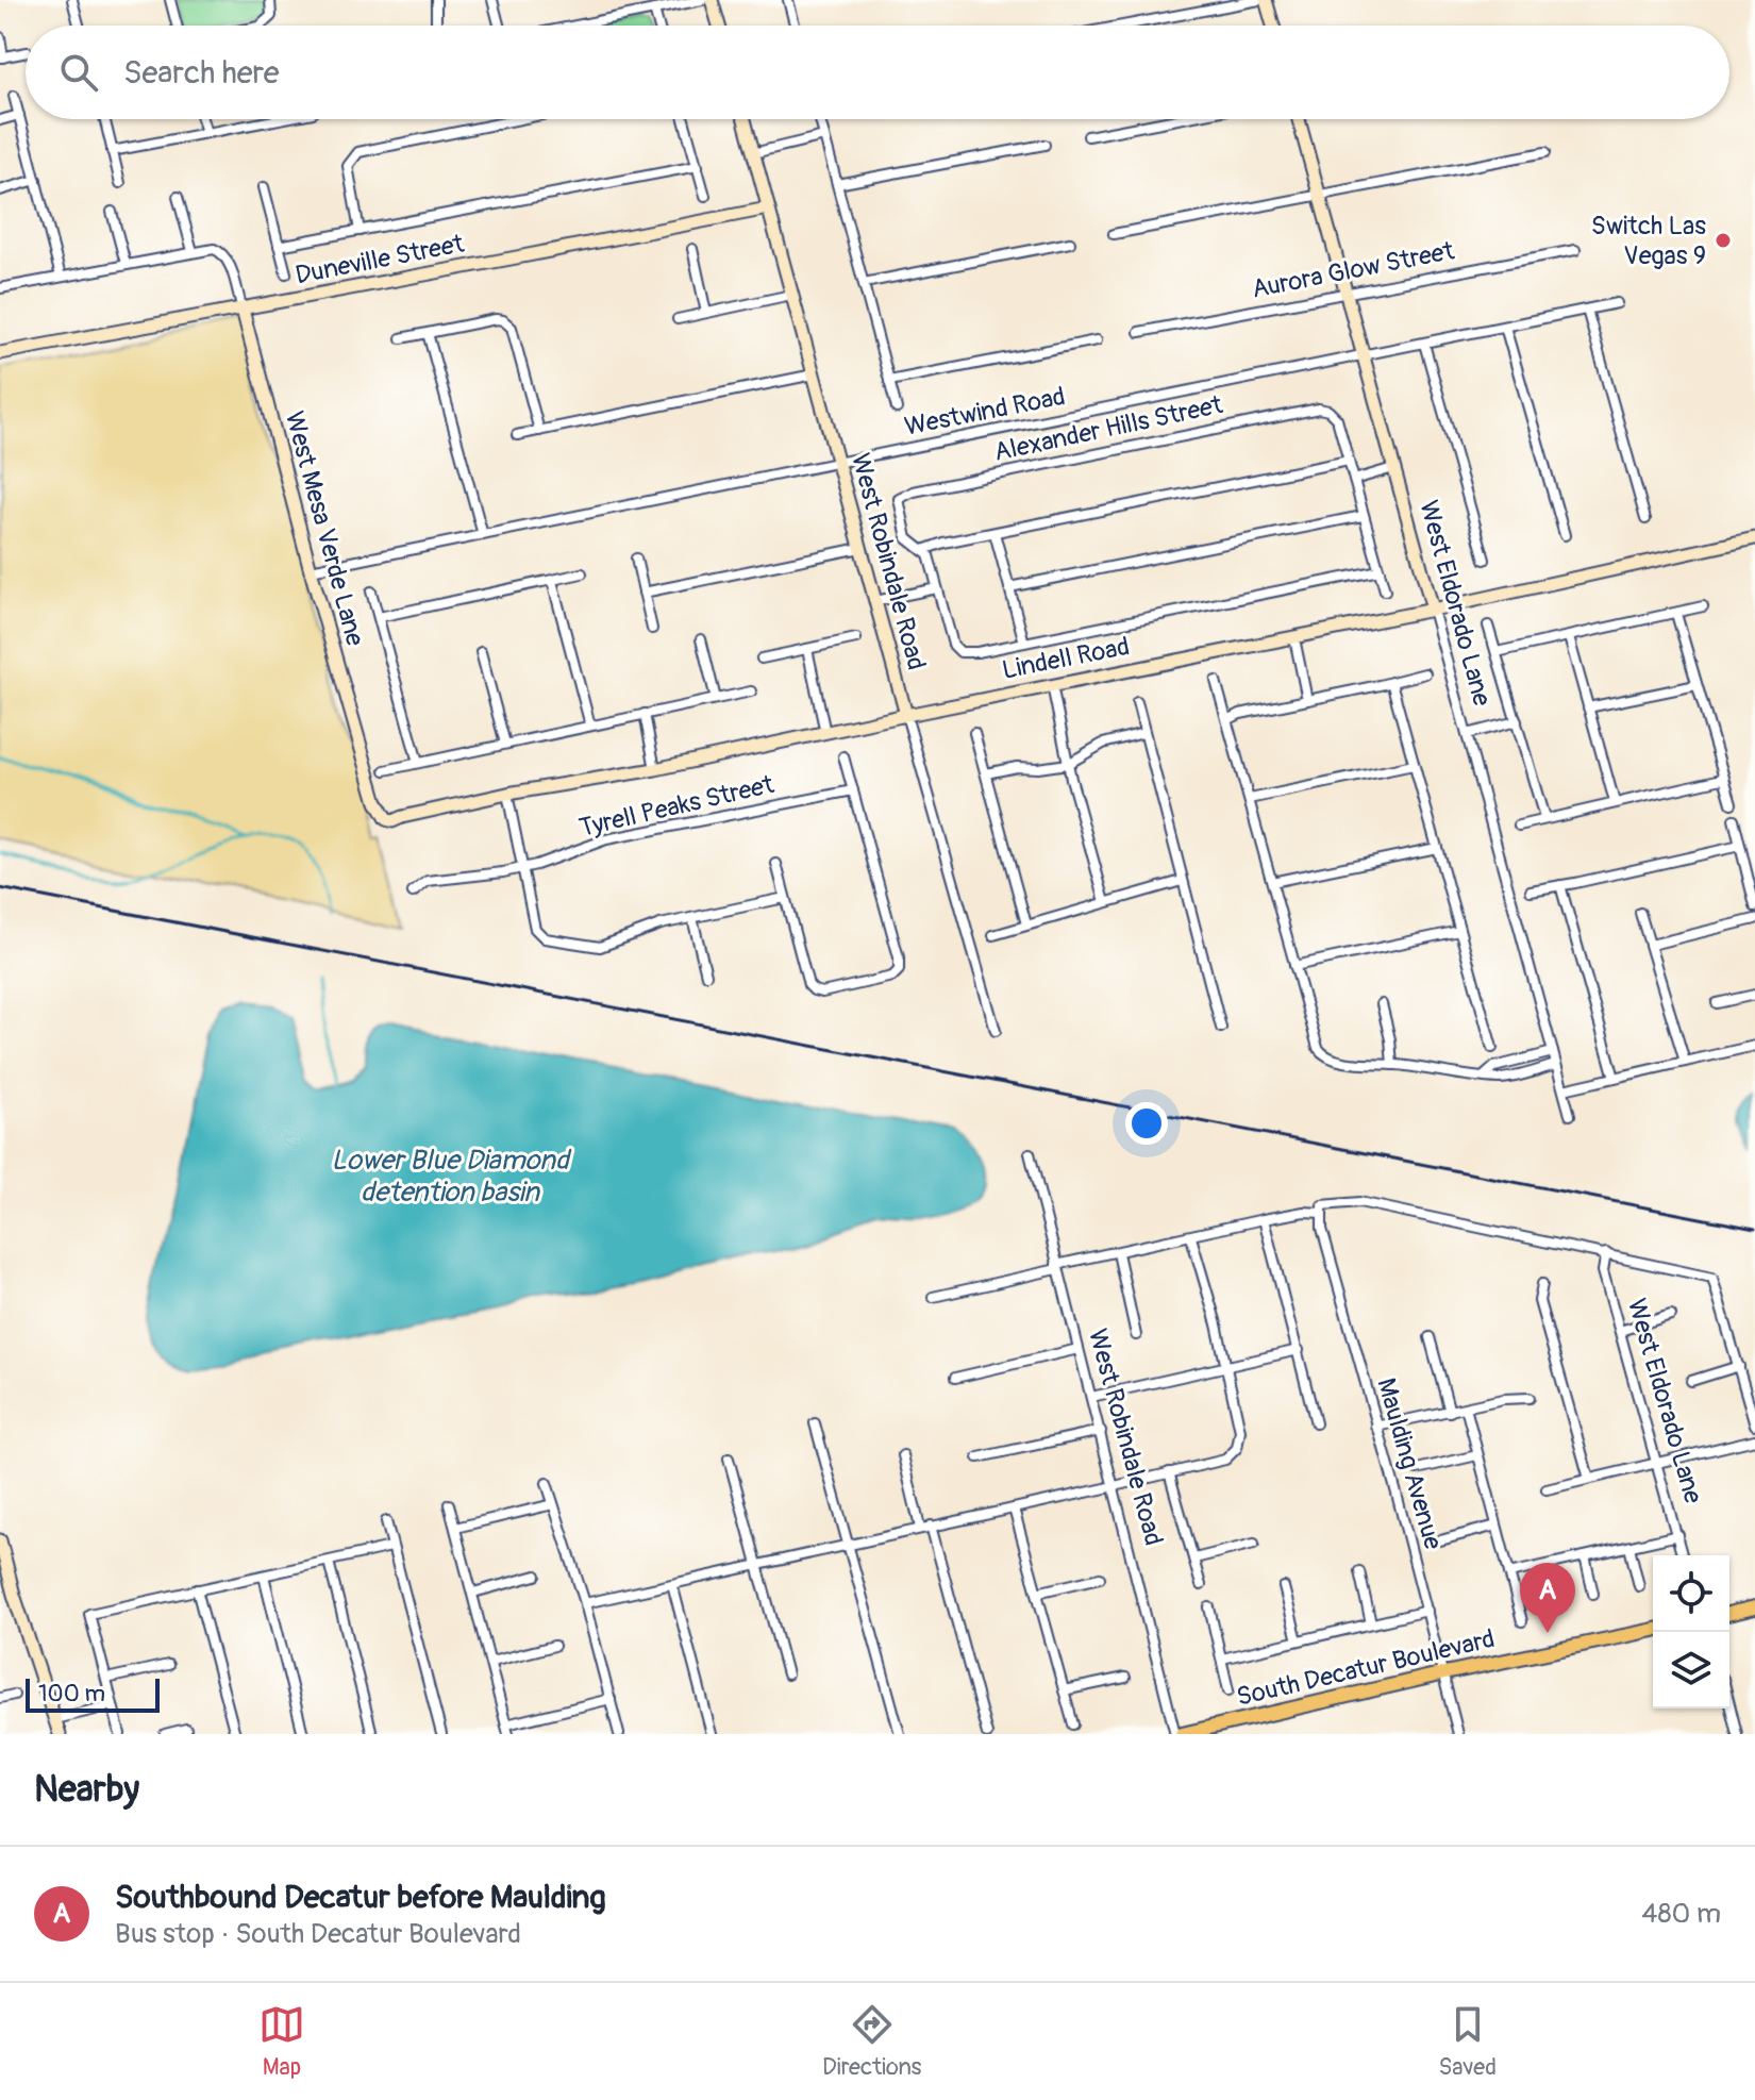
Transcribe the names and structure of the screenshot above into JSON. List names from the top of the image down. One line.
{"streets":{"main road":["South Decatur Boulevard"],"street":["Duneville Street","Aurora Glow Street","Westwind Road","Alexander Hills Street","West Mesa Verde Lane","West Robindale Road","West Eldorado Lane","Lindell Road","Tyrell Peaks Street","Maulding Avenue"]},"crossings":[["Duneville Street","West Mesa Verde Lane"],["Duneville Street","West Robindale Road"],["Aurora Glow Street","West Eldorado Lane"],["Westwind Road","West Mesa Verde Lane"],["Westwind Road","West Robindale Road"],["Westwind Road","West Eldorado Lane"],["West Mesa Verde Lane","Lindell Road"],["West Robindale Road","Lindell Road"],["West Eldorado Lane","Lindell Road"],["Maulding Avenue","South Decatur Boulevard"]],"water":["Lower Blue Diamond detention basin"],"places":["Switch Las Vegas 9"],"scale_bar":"100 m","page":{"search":"Search here","pins":"A","scale":"100 m","heading":"Nearby","list":[{"mark":"A","name":"Southbound Decatur before Maulding","note":"Bus stop · South Decatur Boulevard","value":"480 m"}],"nav":["Map","Directions","Saved"]}}
